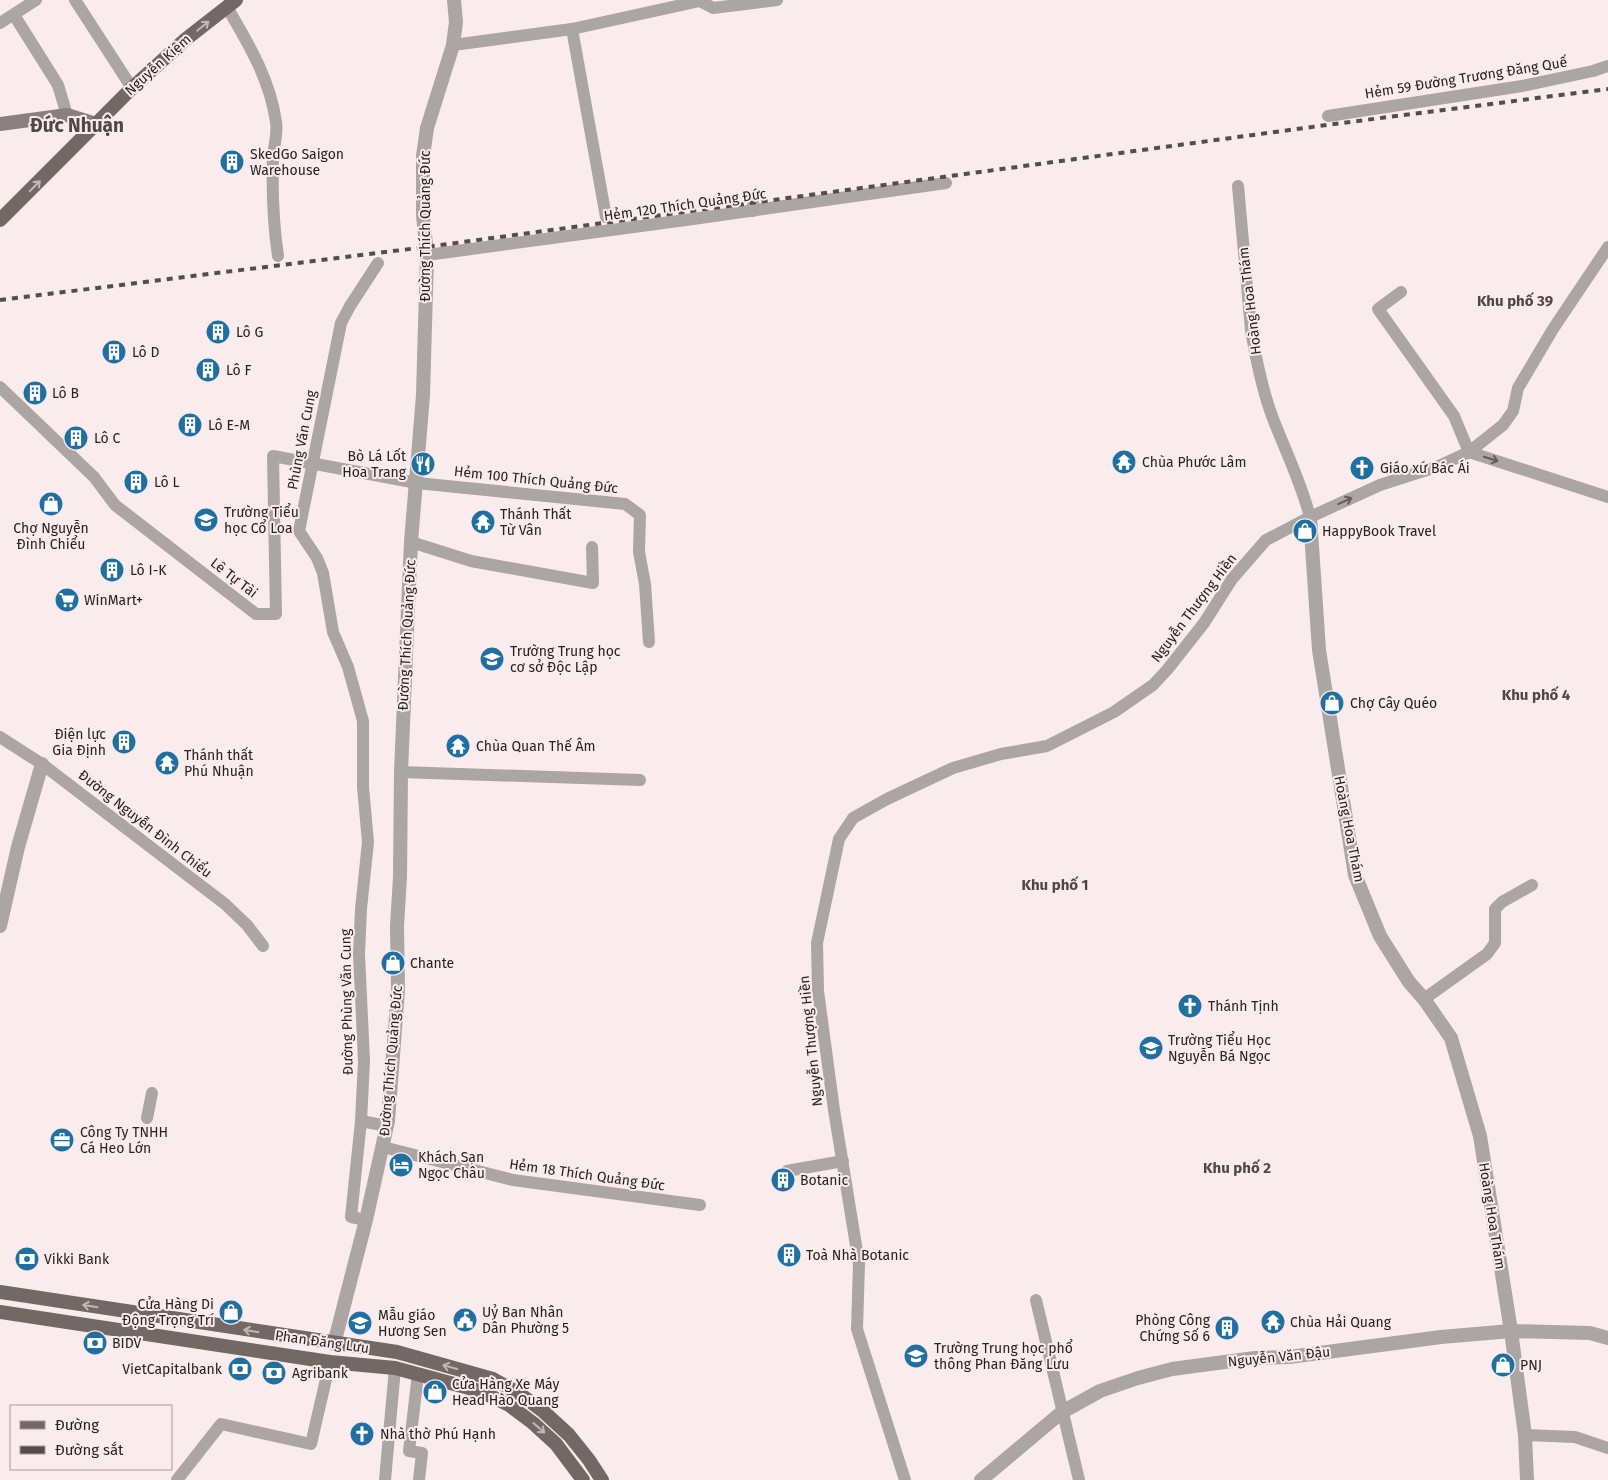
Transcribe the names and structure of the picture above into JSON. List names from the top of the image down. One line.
{"streets":{"main road":["Nguyễn Kiệm","Phan Đăng Lưu"],"street":["Hẻm 59 Đường Trương Đăng Quế","Hẻm 120 Thích Quảng Đức","Đường Thích Quảng Đức","Hoàng Hoa Thám","Phùng Văn Cung","Hẻm 100 Thích Quảng Đức","Lê Tự Tài","Nguyễn Thượng Hiền","Đường Nguyễn Đình Chiểu","Đường Phùng Văn Cung","Hẻm 18 Thích Quảng Đức","Nguyễn Văn Đậu"]},"crossings":[["Hẻm 120 Thích Quảng Đức","Đường Thích Quảng Đức"],["Đường Thích Quảng Đức","Hẻm 100 Thích Quảng Đức"],["Đường Thích Quảng Đức","Lê Tự Tài"],["Đường Thích Quảng Đức","Đường Phùng Văn Cung"],["Đường Thích Quảng Đức","Hẻm 18 Thích Quảng Đức"],["Đường Thích Quảng Đức","Phan Đăng Lưu"],["Hoàng Hoa Thám","Nguyễn Thượng Hiền"],["Hoàng Hoa Thám","Nguyễn Văn Đậu"],["Phùng Văn Cung","Lê Tự Tài"],["Phùng Văn Cung","Đường Phùng Văn Cung"],["Hẻm 100 Thích Quảng Đức","Lê Tự Tài"]],"one_way":["Nguyễn Kiệm"],"districts":["Đức Nhuận","Khu phố 39","Khu phố 4","Khu phố 1","Khu phố 2"],"places":{"building":["SkedGo Saigon Warehouse","Lô G","Lô D","Lô F","Lô B","Lô E-M","Lô C","Lô L","Lô I-K","Điện lực Gia Định","Botanic","Toà Nhà Botanic","Phòng Công Chứng Số 6"],"temple":["Chùa Phước Lâm","Thánh Thất Từ Vân","Chùa Quan Thế Âm","Thánh thất Phú Nhuận","Chùa Hải Quang"],"restaurant":["Bò Lá Lốt Hoa Trang"],"church":["Giáo xứ Bác Ái","Thánh Tịnh","Nhà thờ Phú Hạnh"],"shop":["Chợ Nguyễn Đình Chiểu","HappyBook Travel","Chợ Cây Quéo","Chante","Cửa Hàng Di Động Trọng Trí","PNJ","Cửa Hàng Xe Máy Head Hào Quang"],"school or university":["Trường Tiểu học Cổ Loa","Trường Trung học cơ sở Độc Lập","Trường Tiểu Học Nguyễn Bá Ngọc","Mẫu giáo Hương Sen","Trường Trung học phổ thông Phan Đăng Lưu"],"supermarket":["WinMart+"],"office":["Công Ty TNHH Cá Heo Lớn"],"hotel":["Khách Sạn Ngọc Châu"],"bank":["Vikki Bank","BIDV","VietCapitalbank","Agribank"],"public building":["Uỷ Ban Nhân Dân Phường 5"]},"legend":["Đường","Đường sắt"]}
